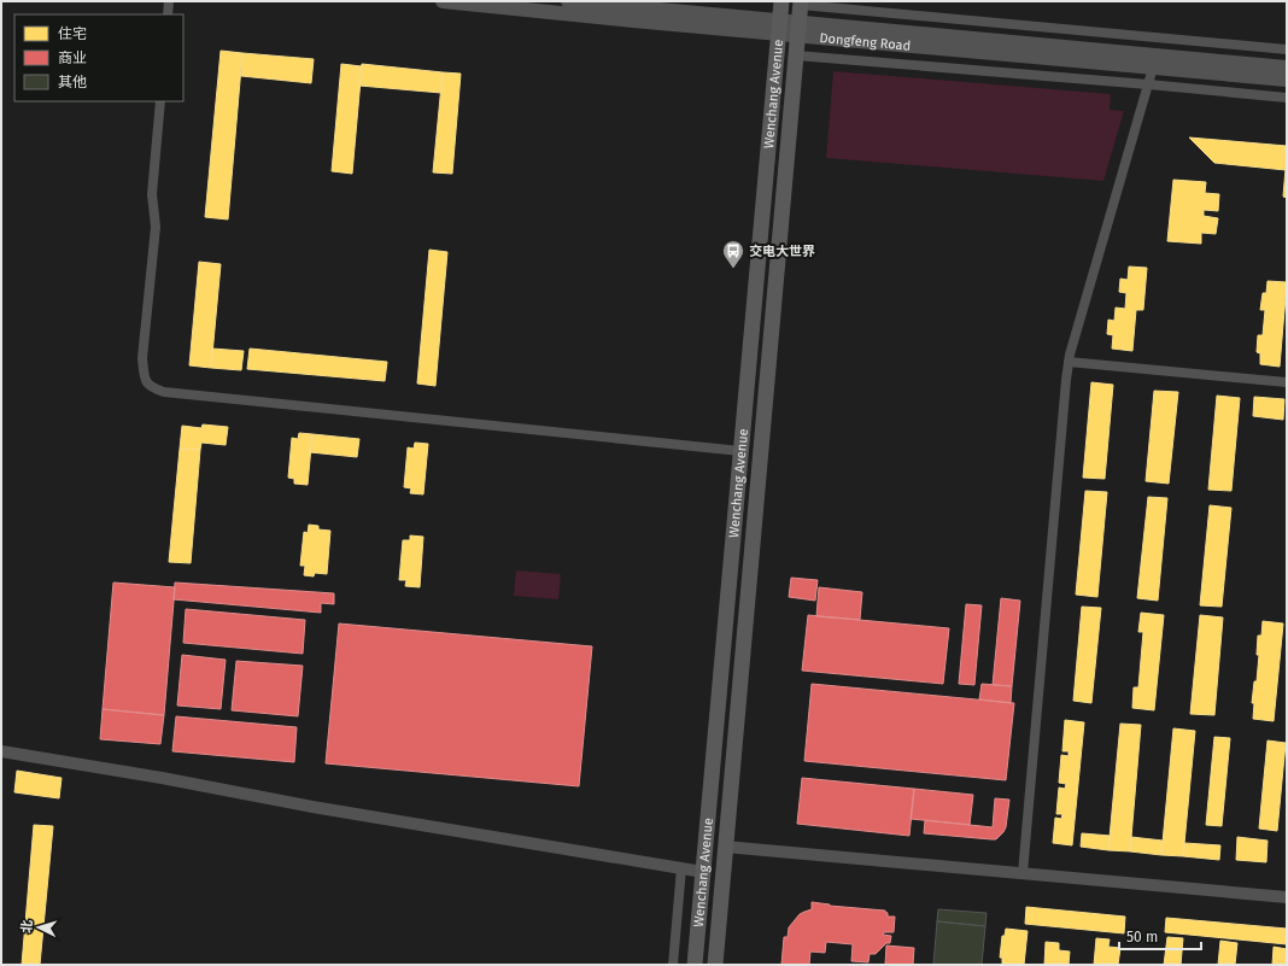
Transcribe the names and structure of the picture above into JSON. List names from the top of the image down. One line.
{"streets":{"main road":["Dongfeng Road","Wenchang Avenue"]},"crossings":[["Dongfeng Road","Wenchang Avenue"]],"places":{"bus stop":["交电大世界"]},"legend":["住宅","商业","其他"],"scale_bar":"50 m","north":"left"}
